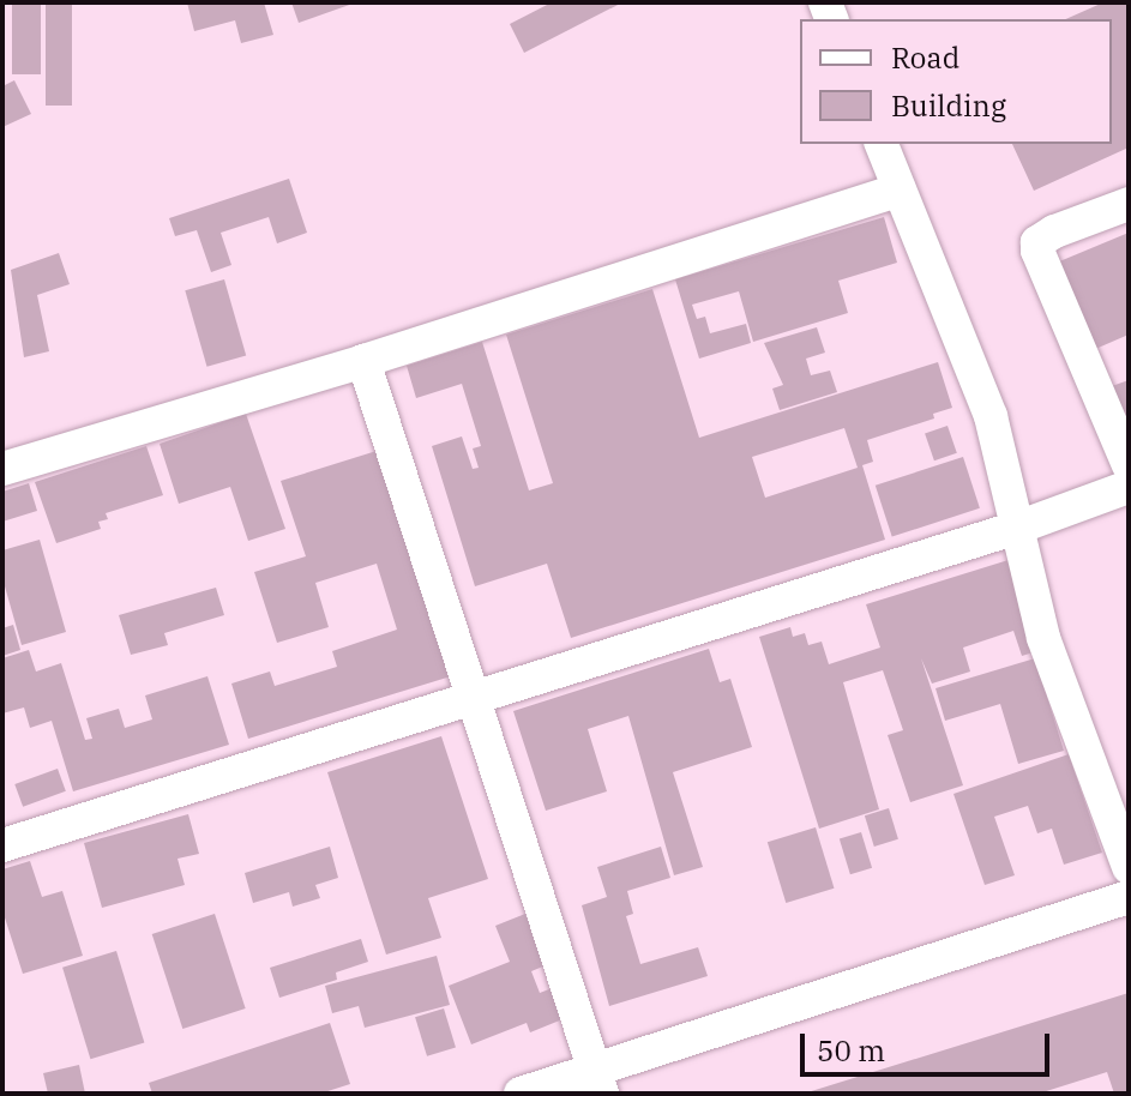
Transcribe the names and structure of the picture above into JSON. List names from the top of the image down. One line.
{"legend":["Road","Building"],"scale_bar":"50 m"}
